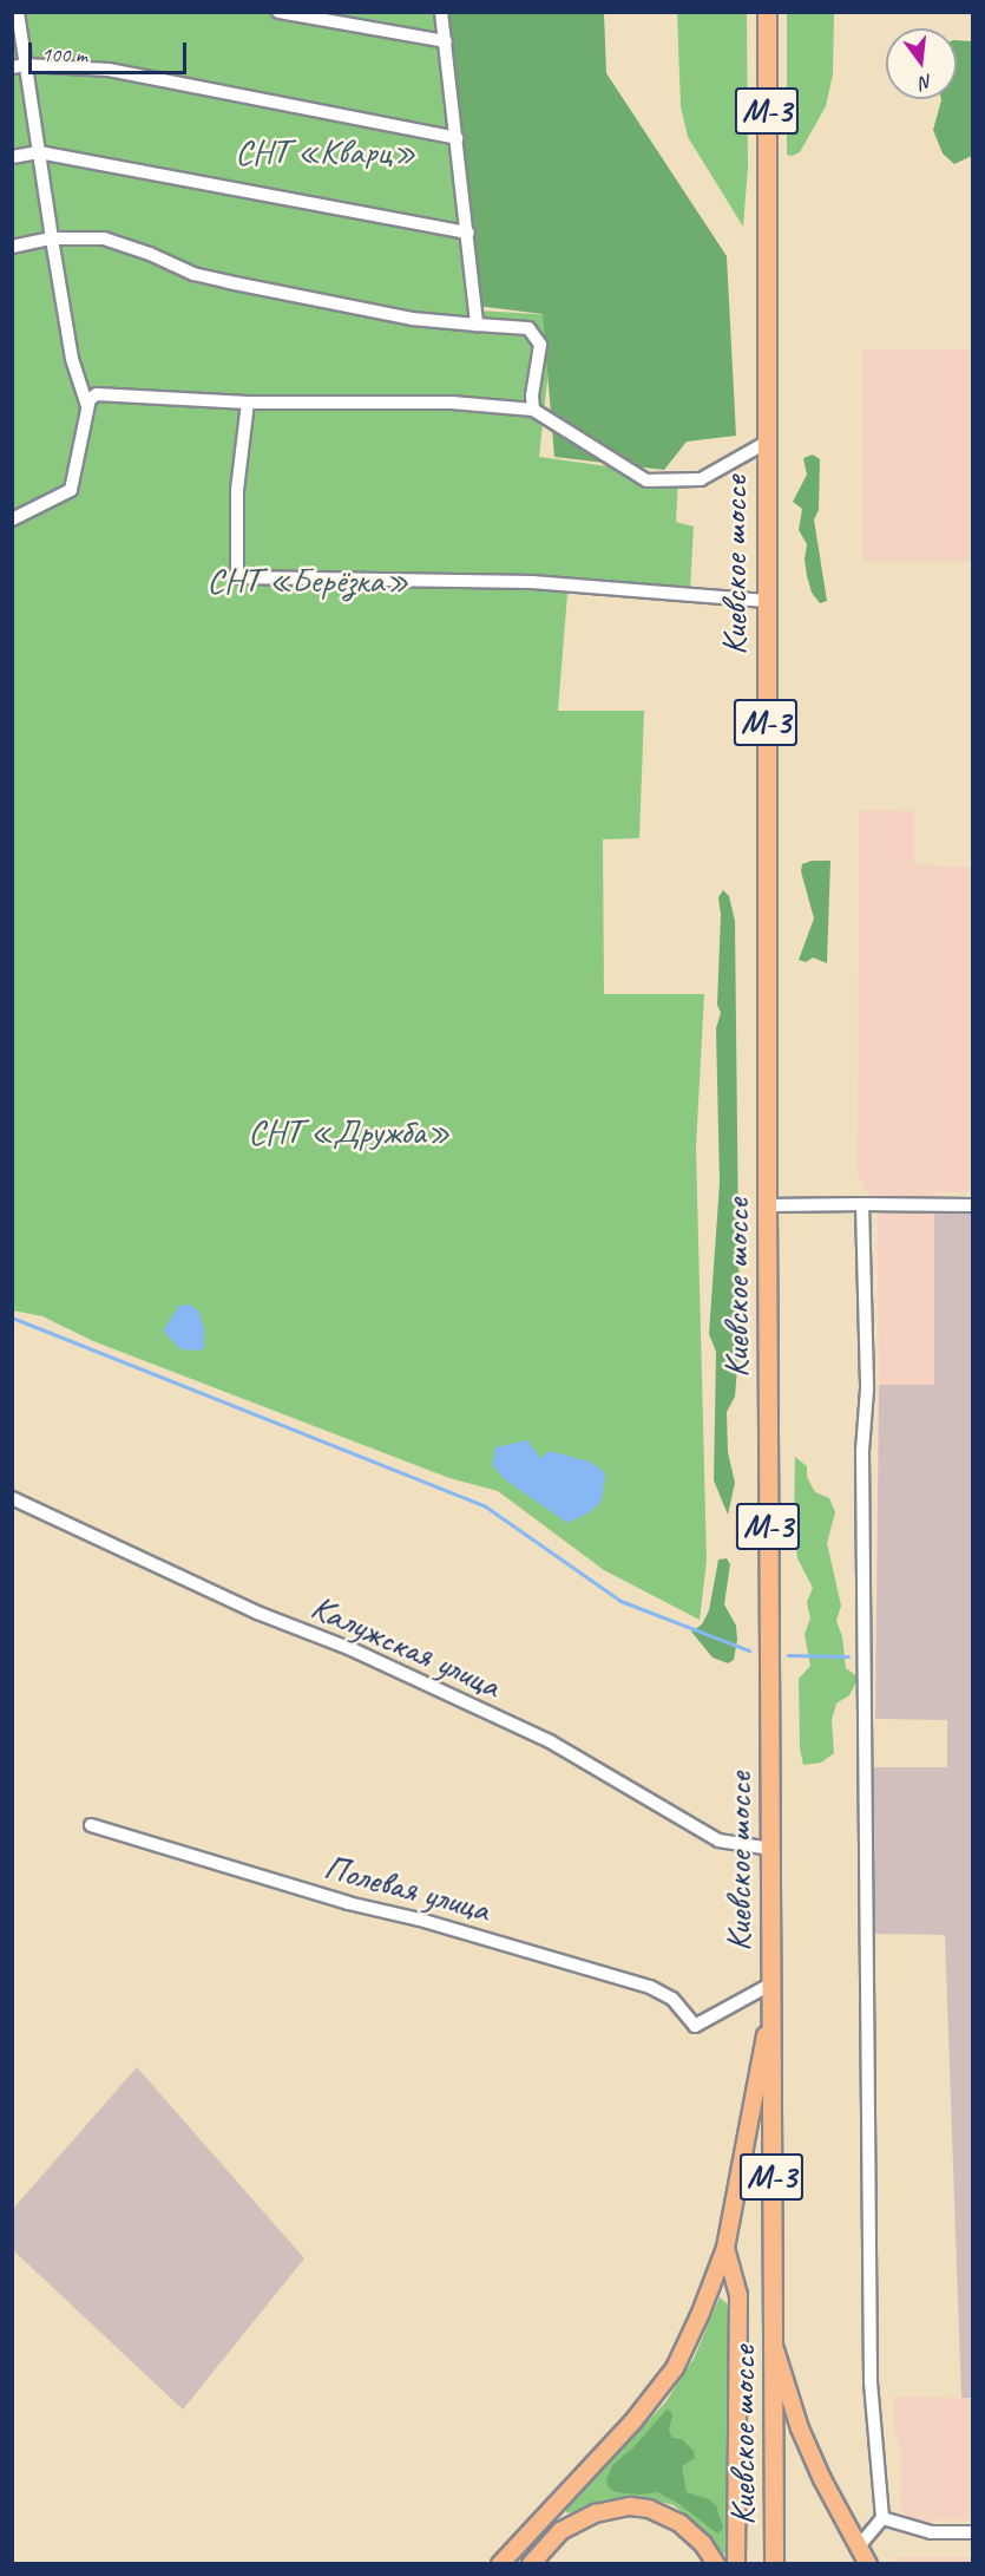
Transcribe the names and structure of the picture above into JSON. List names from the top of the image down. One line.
{"streets":{"highway":["М-3","Киевское шоссе"],"street":["Калужская улица","Полевая улица"]},"crossings":[["Киевское шоссе","Калужская улица"],["Киевское шоссе","Полевая улица"]],"parks":["СНТ «Кварц»","СНТ «Берёзка»","СНТ «Дружба»"],"scale_bar":"100 m","north":"bottom"}
